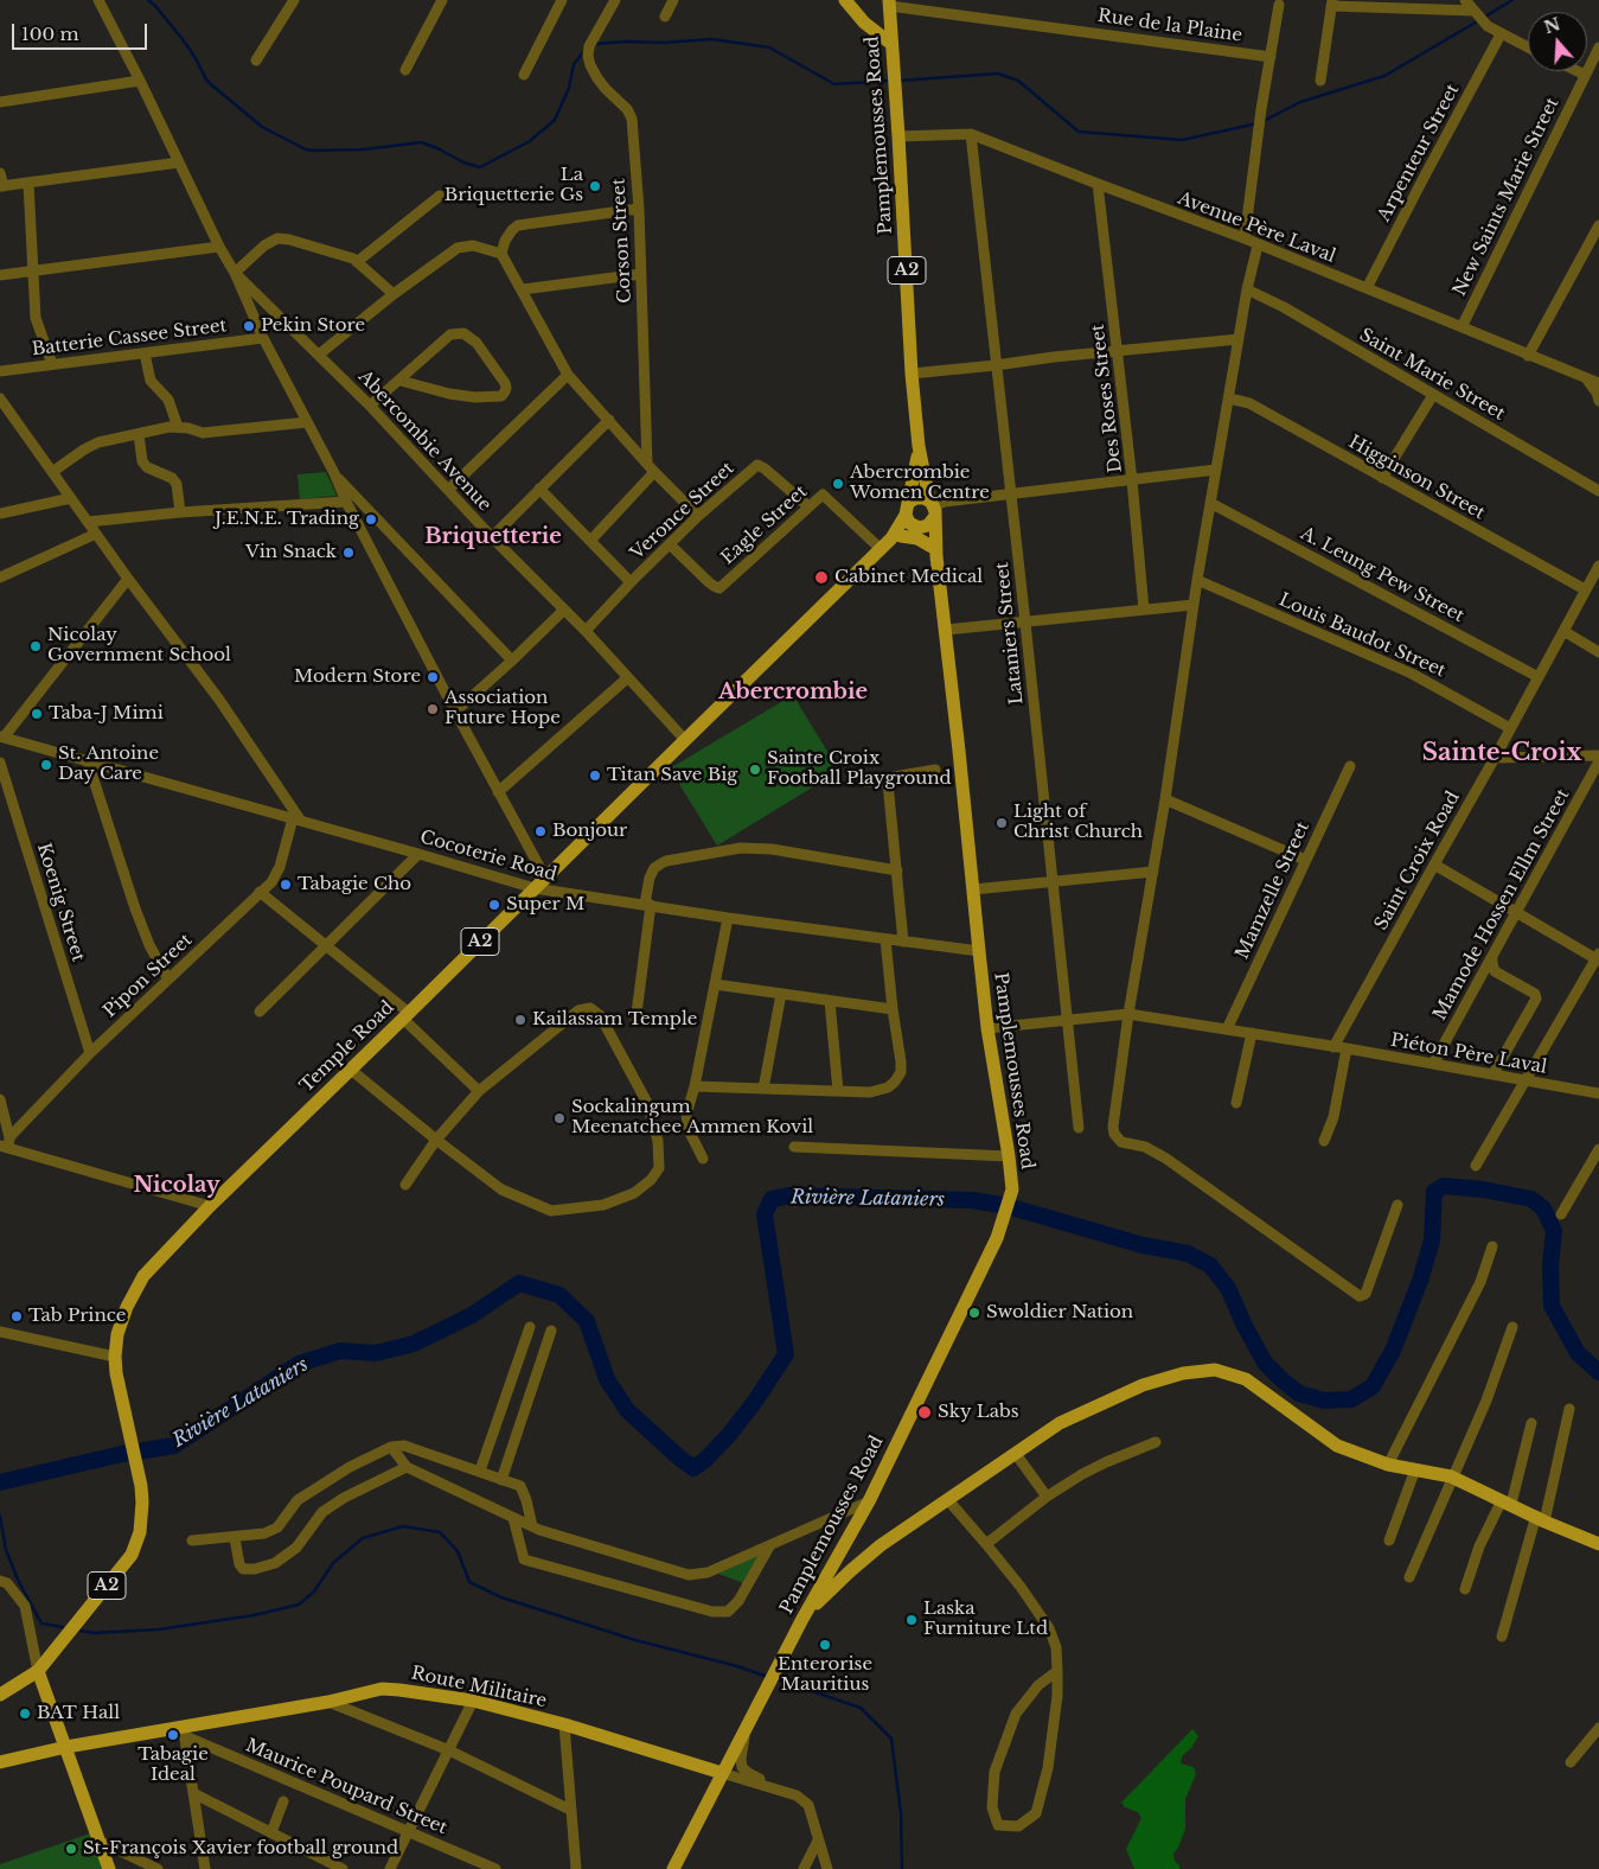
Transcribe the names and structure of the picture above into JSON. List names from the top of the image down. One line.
{"streets":{"main road":["Pamplemousses Road","A2","Temple Road","Route Militaire"],"street":["Rue de la Plaine","Arpenteur Street","New Saints Marie Street","Avenue Père Laval","Corson Street","Batterie Cassee Street","Saint Marie Street","Des Roses Street","Abercombie Avenue","Higginson Street","Veronce Street","Eagle Street","A. Leung Pew Street","Lataniers Street","Louis Baudot Street","Cocoterie Road","Saint Croix Road","Mamzelle Street","Koenig Street","Mamode Hossen Ellm Street","Pipon Street","Piéton Père Laval","Maurice Poupard Street"]},"crossings":[["Rue de la Plaine","Pamplemousses Road"],["Pamplemousses Road","Avenue Père Laval"],["Pamplemousses Road","A2"],["Pamplemousses Road","Cocoterie Road"],["Pamplemousses Road","Temple Road"],["Pamplemousses Road","Piéton Père Laval"],["Pamplemousses Road","Route Militaire"],["Arpenteur Street","Avenue Père Laval"],["New Saints Marie Street","Avenue Père Laval"],["Avenue Père Laval","Des Roses Street"],["Avenue Père Laval","Lataniers Street"],["A2","Temple Road"],["Abercombie Avenue","Veronce Street"],["Abercombie Avenue","Temple Road"],["Higginson Street","Saint Croix Road"],["Veronce Street","Eagle Street"],["Eagle Street","Temple Road"],["A. Leung Pew Street","Saint Croix Road"],["Lataniers Street","Piéton Père Laval"],["Louis Baudot Street","Saint Croix Road"],["Cocoterie Road","Pipon Street"],["Cocoterie Road","Temple Road"],["Saint Croix Road","Piéton Père Laval"],["Mamzelle Street","Piéton Père Laval"],["Koenig Street","Pipon Street"],["Mamode Hossen Ellm Street","Piéton Père Laval"],["Route Militaire","Maurice Poupard Street"]],"districts":["Briquetterie","Abercrombie","Sainte-Croix","Nicolay"],"water":["Rivière Lataniers"],"places":["La Briquetterie Gs","Pekin Store","Abercrombie Women Centre","J.E.N.E. Trading","Vin Snack","Cabinet Medical","Nicolay Government School","Modern Store","Association Future Hope","Taba-J Mimi","St. Antoine Day Care","Sainte Croix Football Playground","Titan Save Big","Light of Christ Church","Bonjour","Tabagie Cho","Super M","Kailassam Temple","Sockalingum Meenatchee Ammen Kovil","Swoldier Nation","Tab Prince","Sky Labs","Laska Furniture Ltd","Enterorise Mauritius","BAT Hall","Tabagie Ideal","St-François Xavier football ground"],"scale_bar":"100 m","north":"top"}
